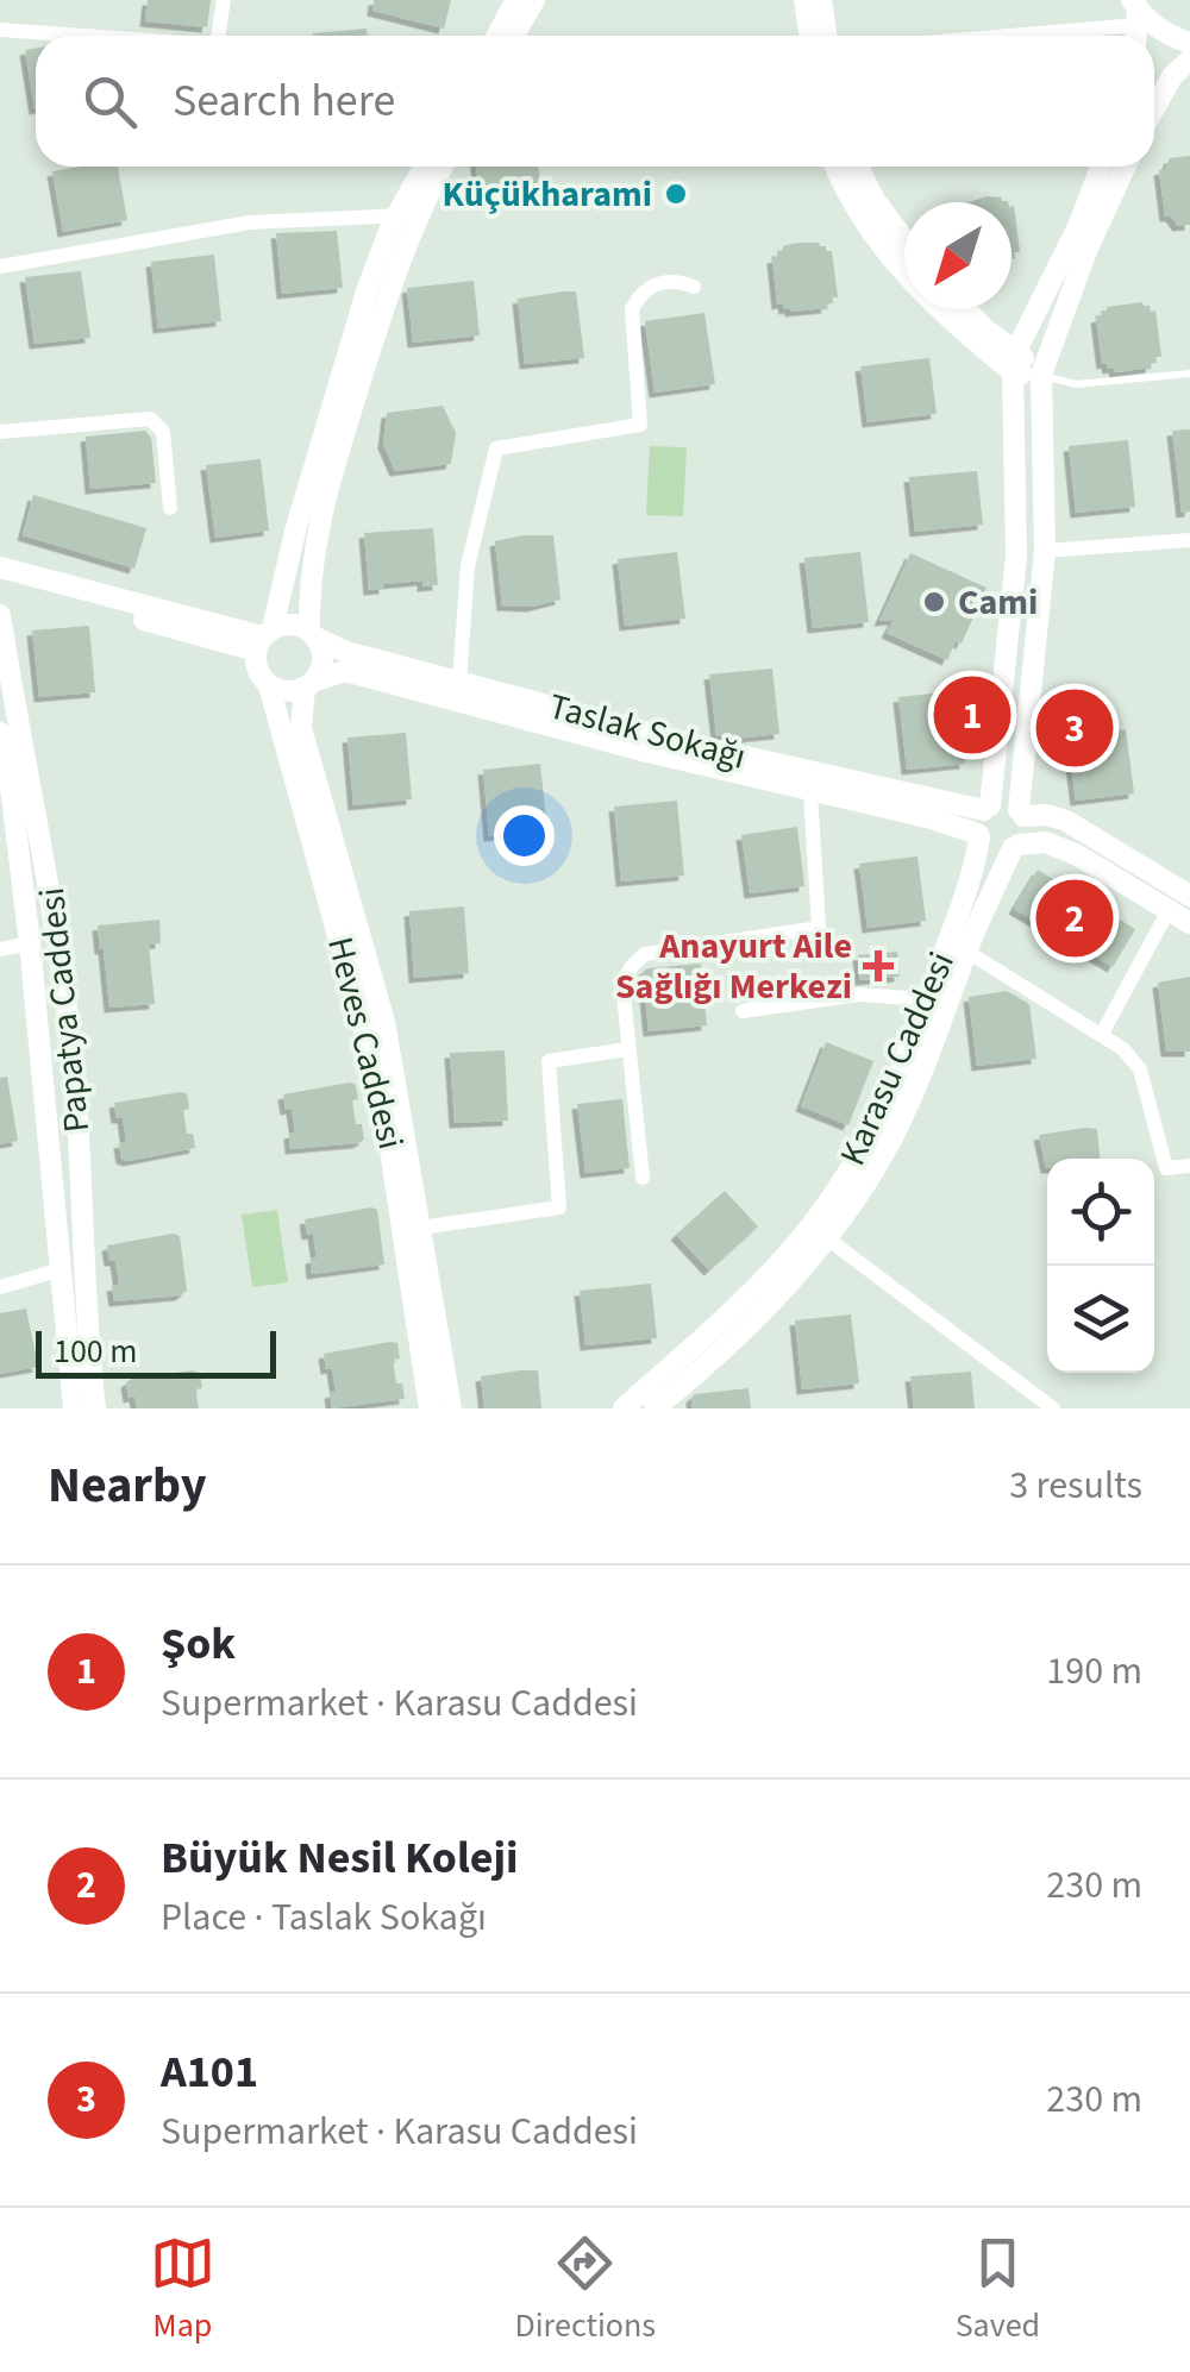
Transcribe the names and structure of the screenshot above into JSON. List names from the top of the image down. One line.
{"streets":{"street":["Taslak Sokağı","Papatya Caddesi","Heves Caddesi","Karasu Caddesi"]},"crossings":[["Taslak Sokağı","Heves Caddesi"],["Taslak Sokağı","Karasu Caddesi"]],"places":{"other":["Küçükharami","Cami"],"health":["Anayurt Aile Sağlığı Merkezi"]},"scale_bar":"100 m","north":"bottom left","page":{"search":"Search here","pins":["1","3","2"],"scale":"100 m","heading":["Nearby","3 results"],"list":[{"mark":"1","name":"Şok","note":"Supermarket · Karasu Caddesi","value":"190 m"},{"mark":"2","name":"Büyük Nesil Koleji","note":"Place · Taslak Sokağı","value":"230 m"},{"mark":"3","name":"A101","note":"Supermarket · Karasu Caddesi","value":"230 m"}],"nav":["Map","Directions","Saved"]}}
